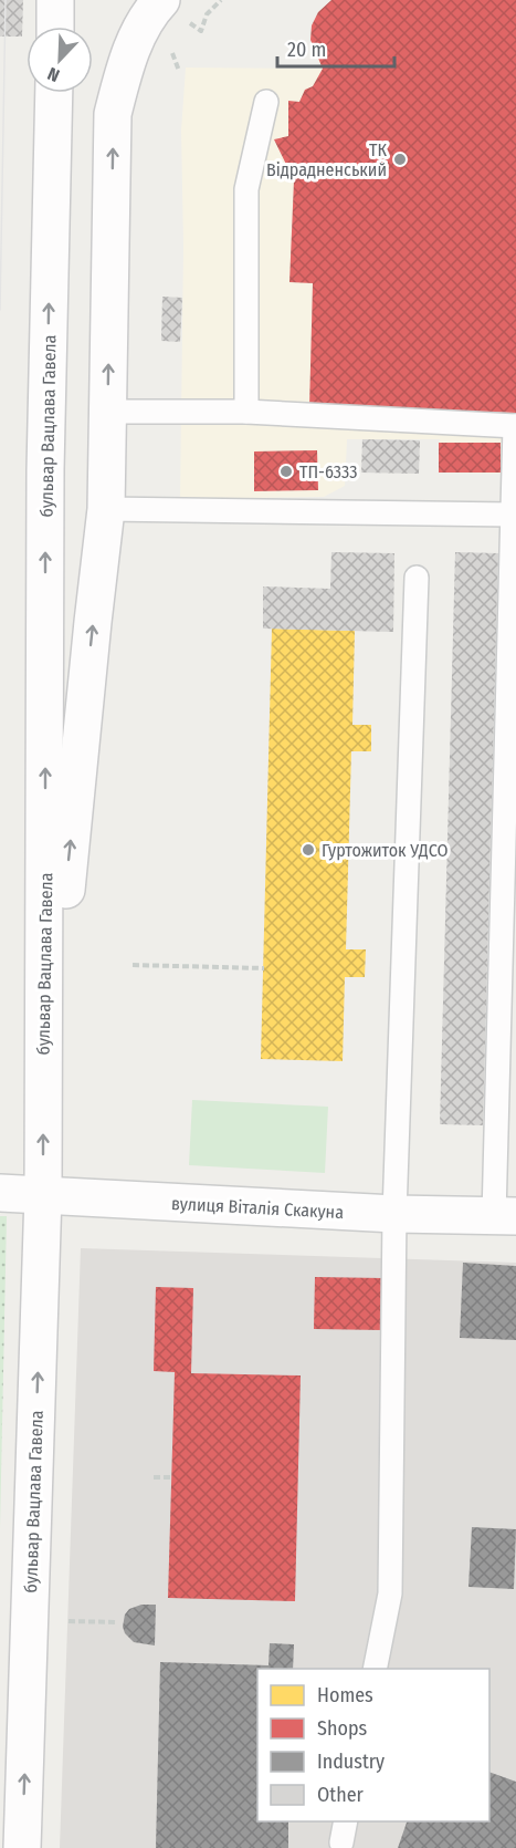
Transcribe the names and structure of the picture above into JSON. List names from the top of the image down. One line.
{"streets":{"main road":["бульвар Вацлава Гавела","вулиця Віталія Скакуна"]},"crossings":[["бульвар Вацлава Гавела","вулиця Віталія Скакуна"]],"places":["ТК Відрадненський","ТП-6333","Гуртожиток УДСО"],"legend":["Homes","Shops","Industry","Other"],"scale_bar":"20 m","north":"bottom left"}
